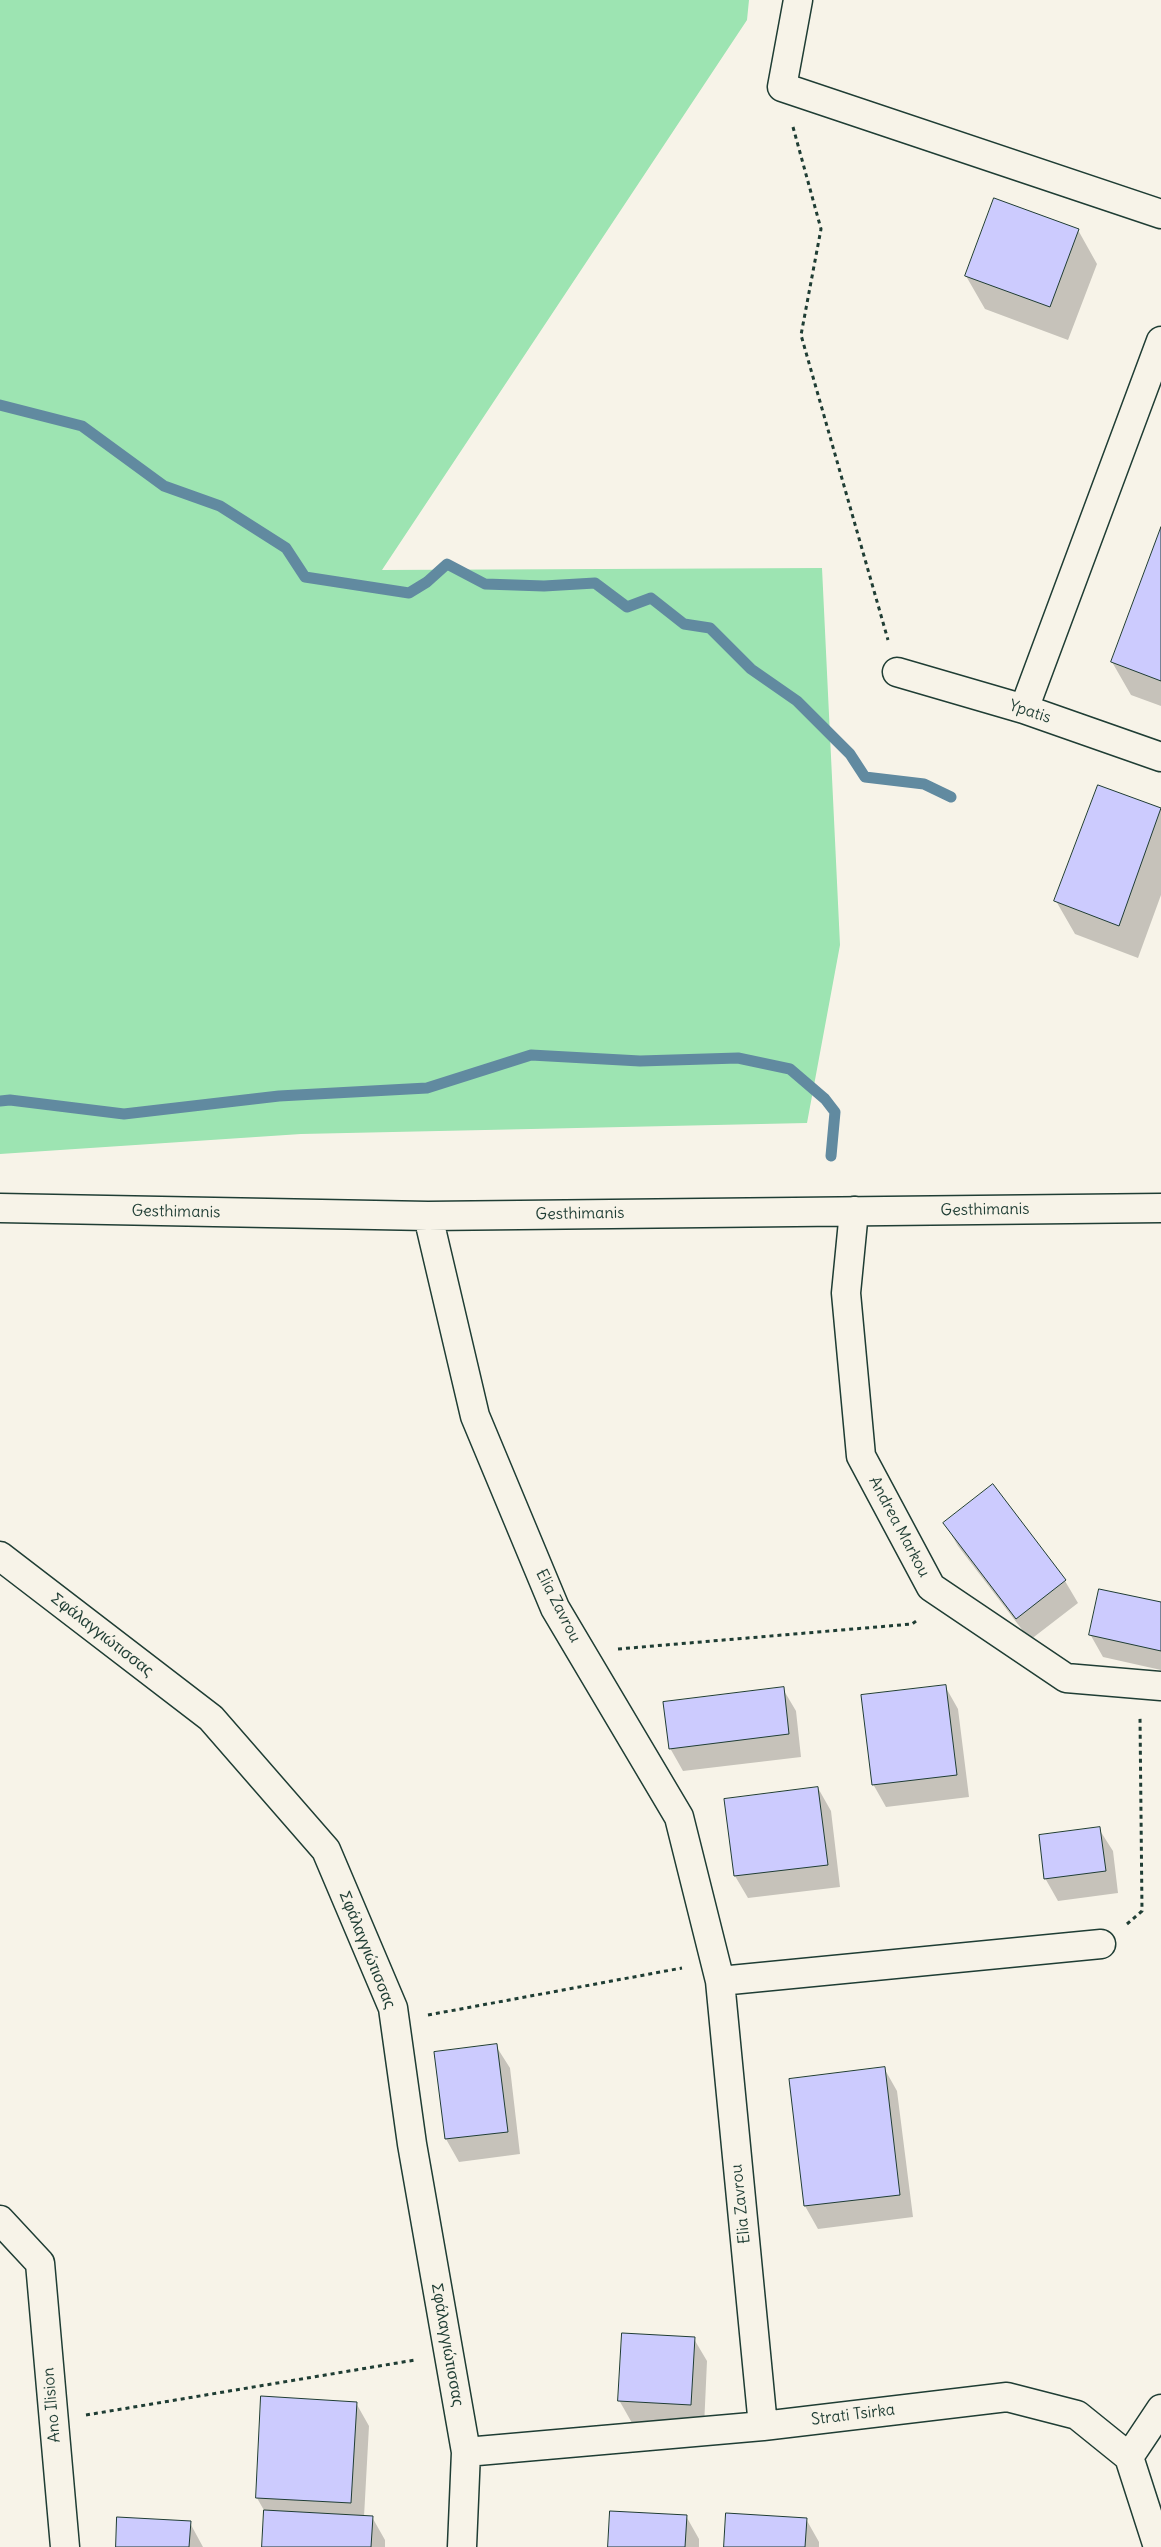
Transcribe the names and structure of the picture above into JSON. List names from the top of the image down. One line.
{"streets":{"street":["Ypatis","Gesthimanis","Andrea Markou","Elia Zavrou","Σφάλαγγιώτισσας","Ano Ilision","Strati Tsirka"]},"crossings":[["Gesthimanis","Andrea Markou"],["Gesthimanis","Elia Zavrou"],["Elia Zavrou","Strati Tsirka"],["Σφάλαγγιώτισσας","Strati Tsirka"]]}
